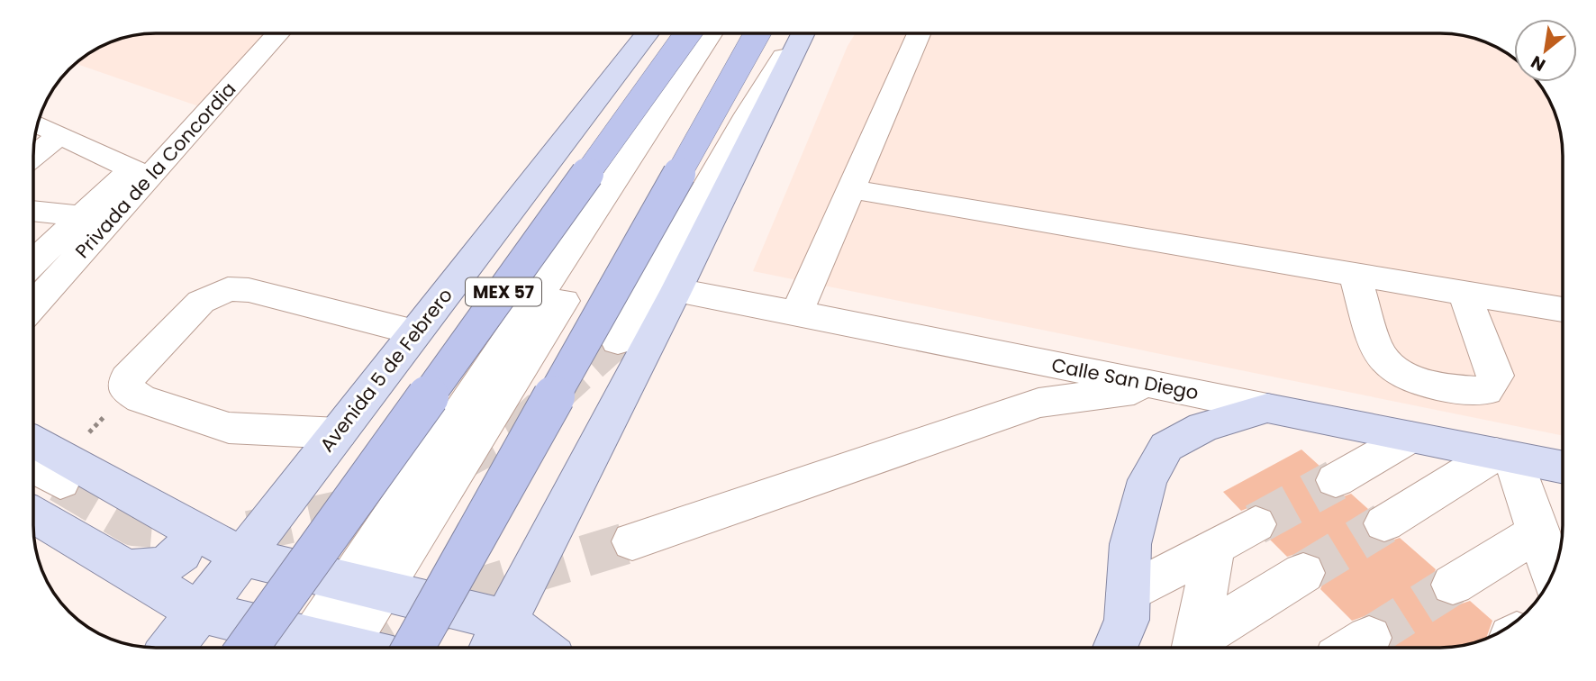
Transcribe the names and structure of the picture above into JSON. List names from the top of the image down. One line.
{"streets":{"highway":["MEX 57"],"main road":["Avenida 5 de Febrero","Calle San Diego"],"street":["Privada de la Concordia"]},"north":"bottom left"}
